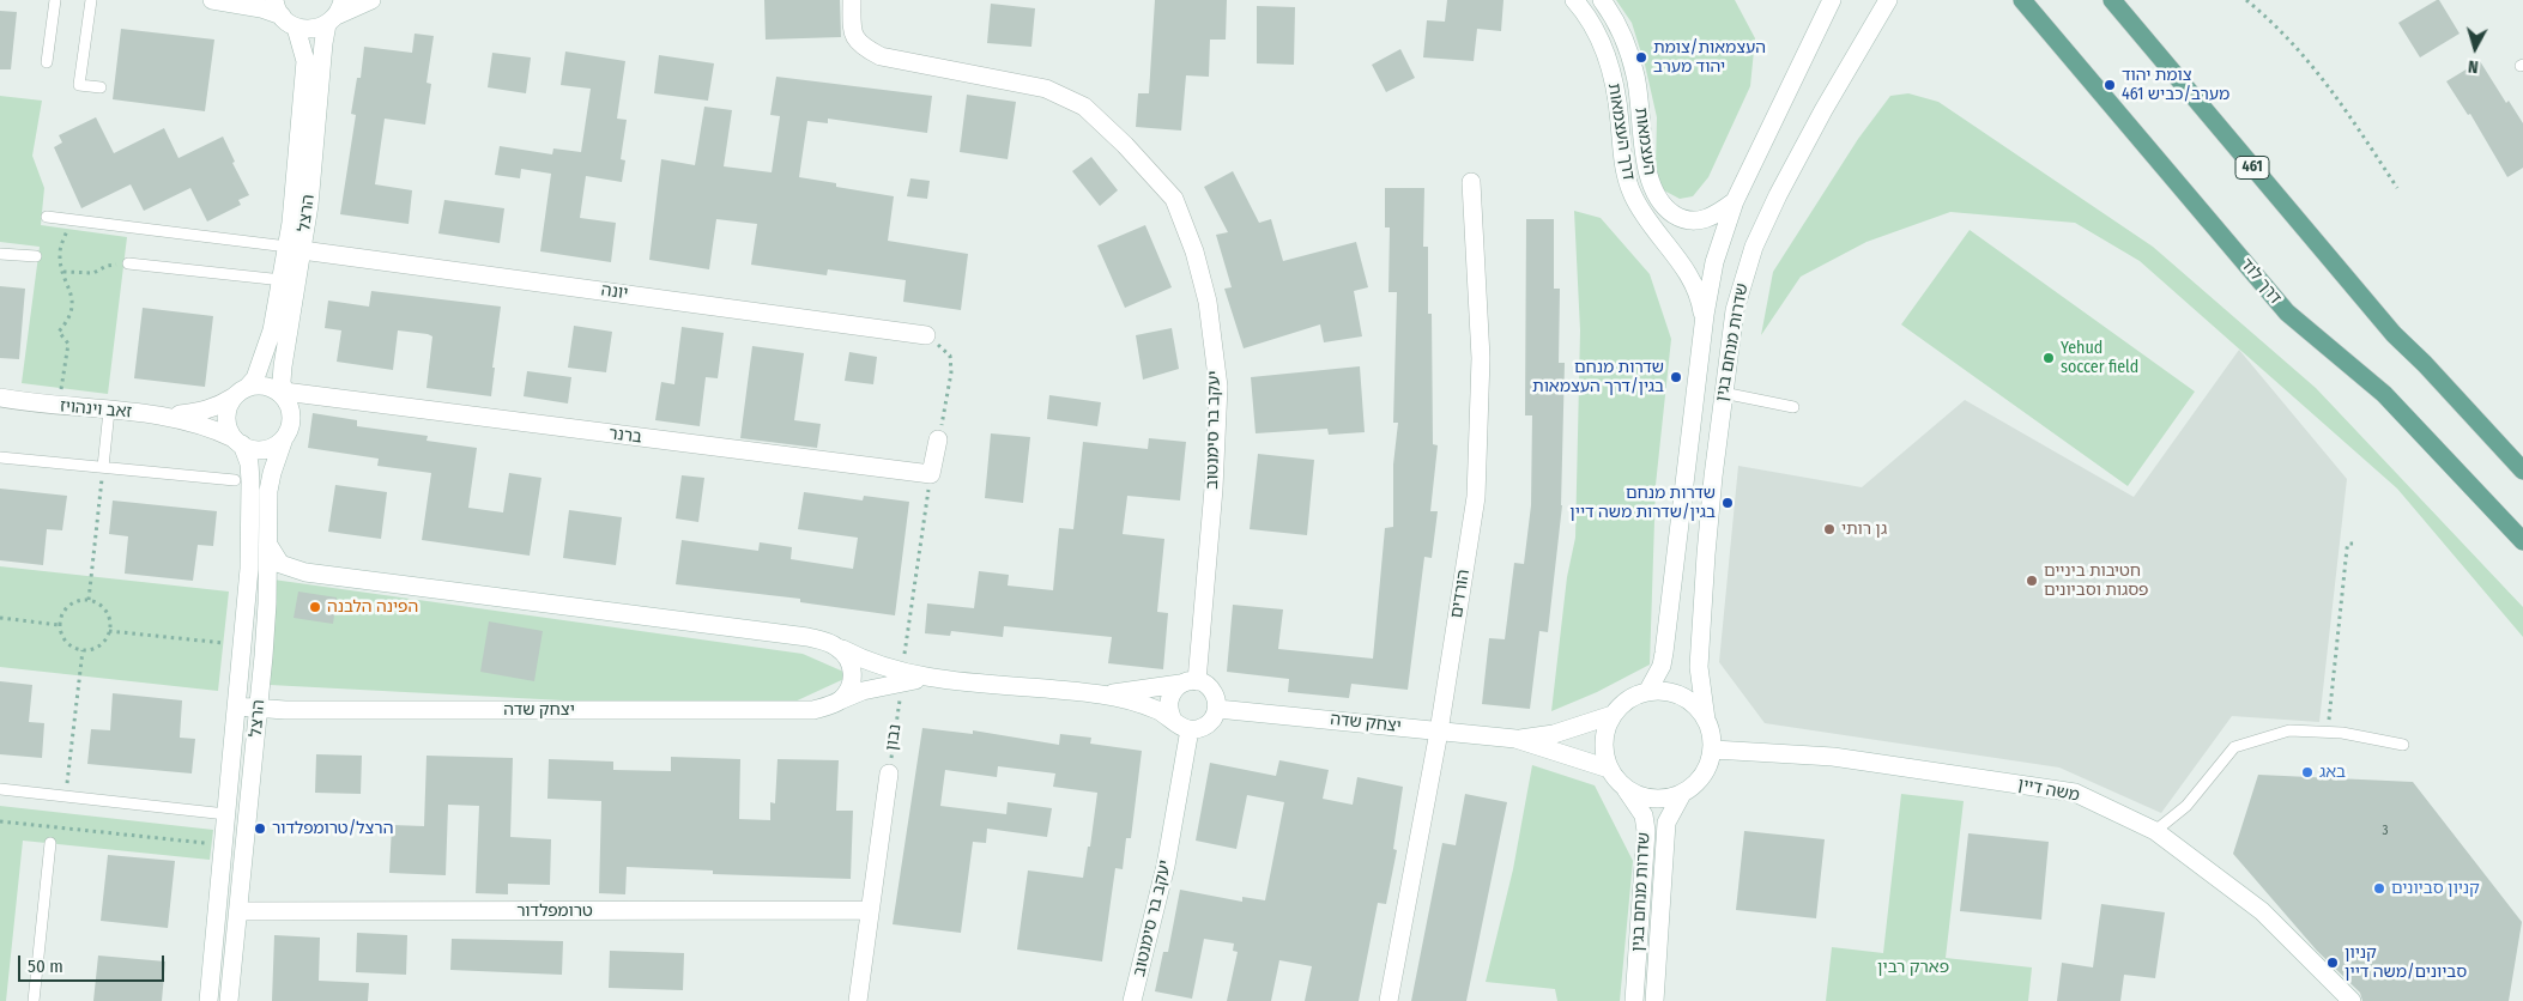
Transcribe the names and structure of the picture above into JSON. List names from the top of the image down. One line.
{"streets":{"main road":["461","דרך לוד"],"street":["דרך העצמאות","העצמאות","הרצל","יונה","שדרות מנחם בגין","זאב וינהויז","יעקב בר סימנטוב","ברנר","הורדים","יצחק שדה","נבון","משה דיין","טרומפלדור"]},"crossings":[["דרך העצמאות","שדרות מנחם בגין"],["העצמאות","שדרות מנחם בגין"],["הרצל","יונה"],["הרצל","זאב וינהויז"],["הרצל","ברנר"],["הרצל","יצחק שדה"],["הרצל","טרומפלדור"],["שדרות מנחם בגין","יצחק שדה"],["שדרות מנחם בגין","משה דיין"],["זאב וינהויז","ברנר"],["יעקב בר סימנטוב","יצחק שדה"],["ברנר","נבון"],["הורדים","יצחק שדה"],["יצחק שדה","נבון"],["יצחק שדה","משה דיין"],["נבון","טרומפלדור"]],"parks":["פארק רבין"],"places":["העצמאות/צומת יהוד מערב","צומת יהוד מערב/כביש 461","Yehud soccer field","שדרות מנחם בגין/דרך העצמאות","שדרות מנחם בגין/שדרות משה דיין","גן רותי","חטיבות ביניים פסגות וסביונים","הפינה הלבנה","באג","הרצל/טרומפלדור","קניון סביונים","קניון סביונים/משה דיין"],"house_numbers":["3"],"scale_bar":"50 m","north":"bottom"}
